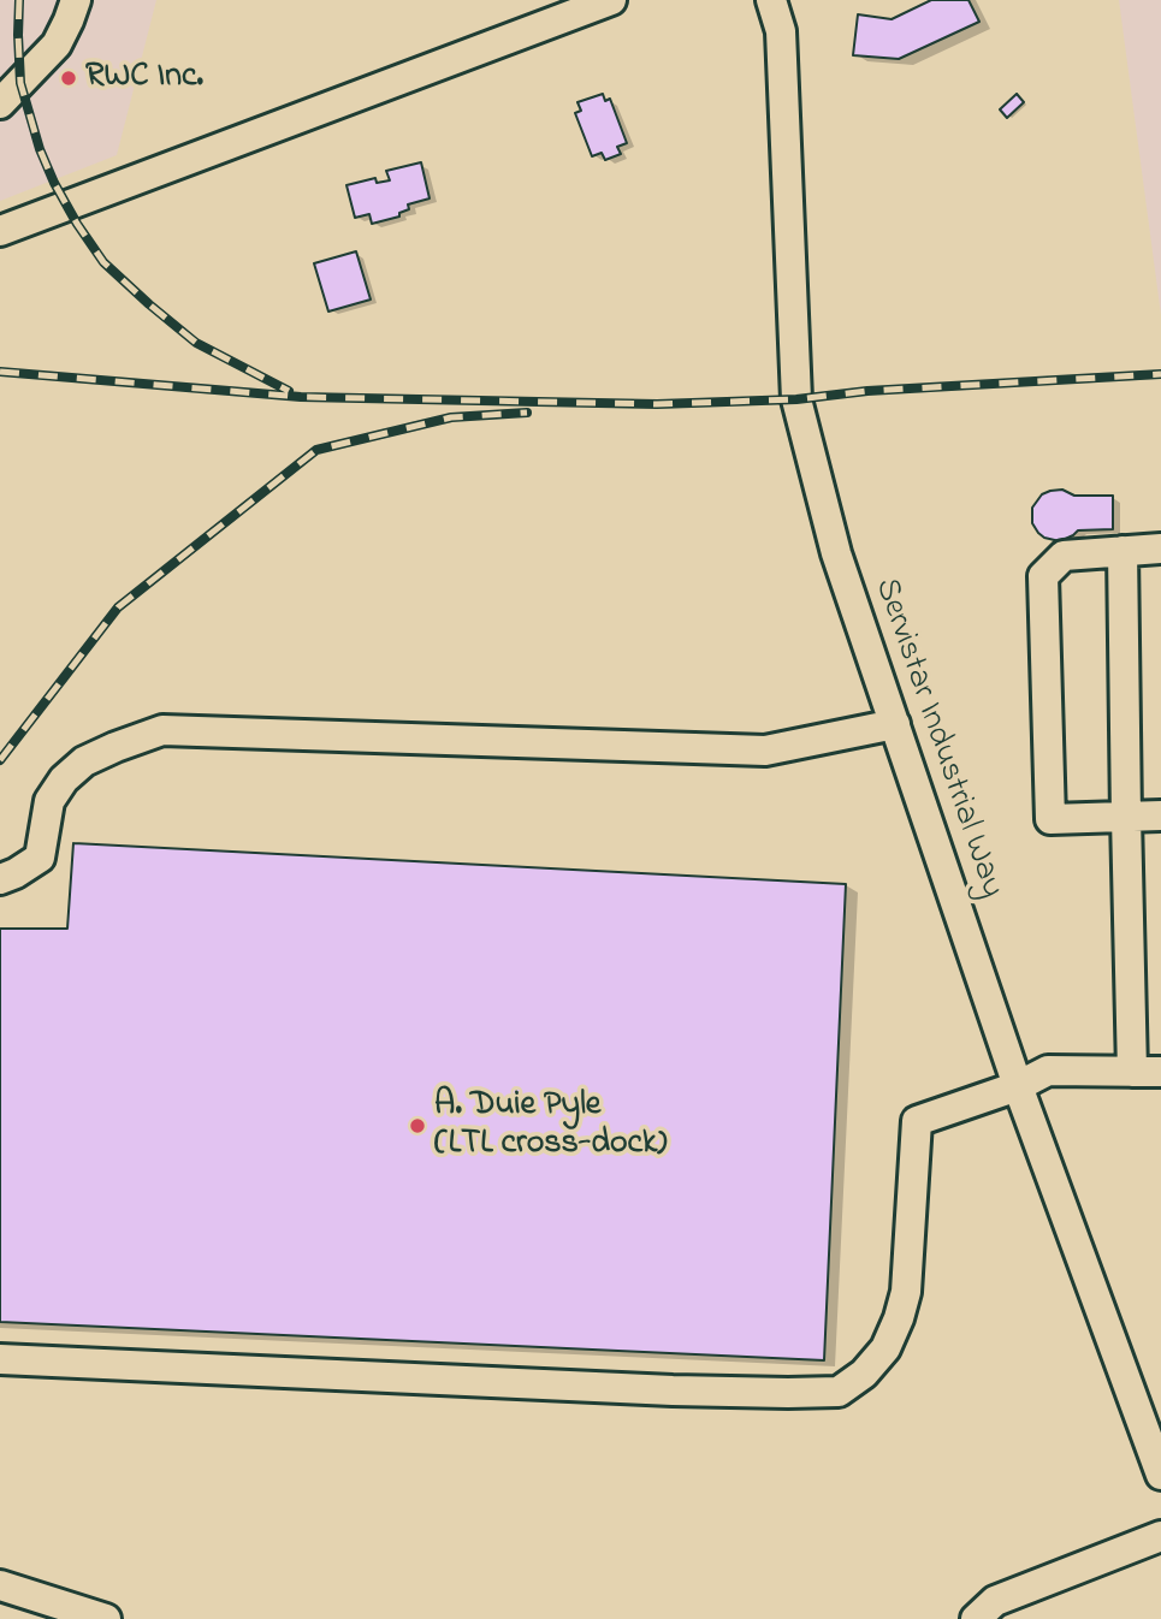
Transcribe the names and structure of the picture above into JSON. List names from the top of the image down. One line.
{"streets":{"street":["Servistar Industrial Way"]},"places":["RWC Inc.","A. Duie Pyle (LTL cross-dock)"]}
